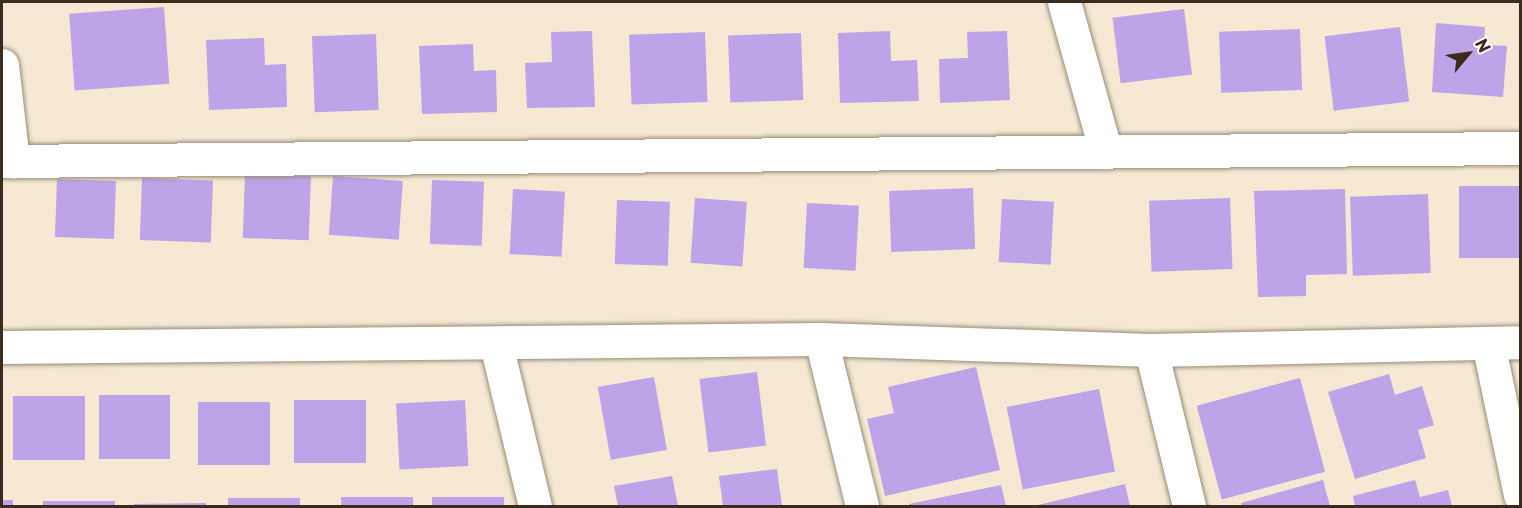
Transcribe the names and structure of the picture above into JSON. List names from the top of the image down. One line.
{"north":"top right"}
